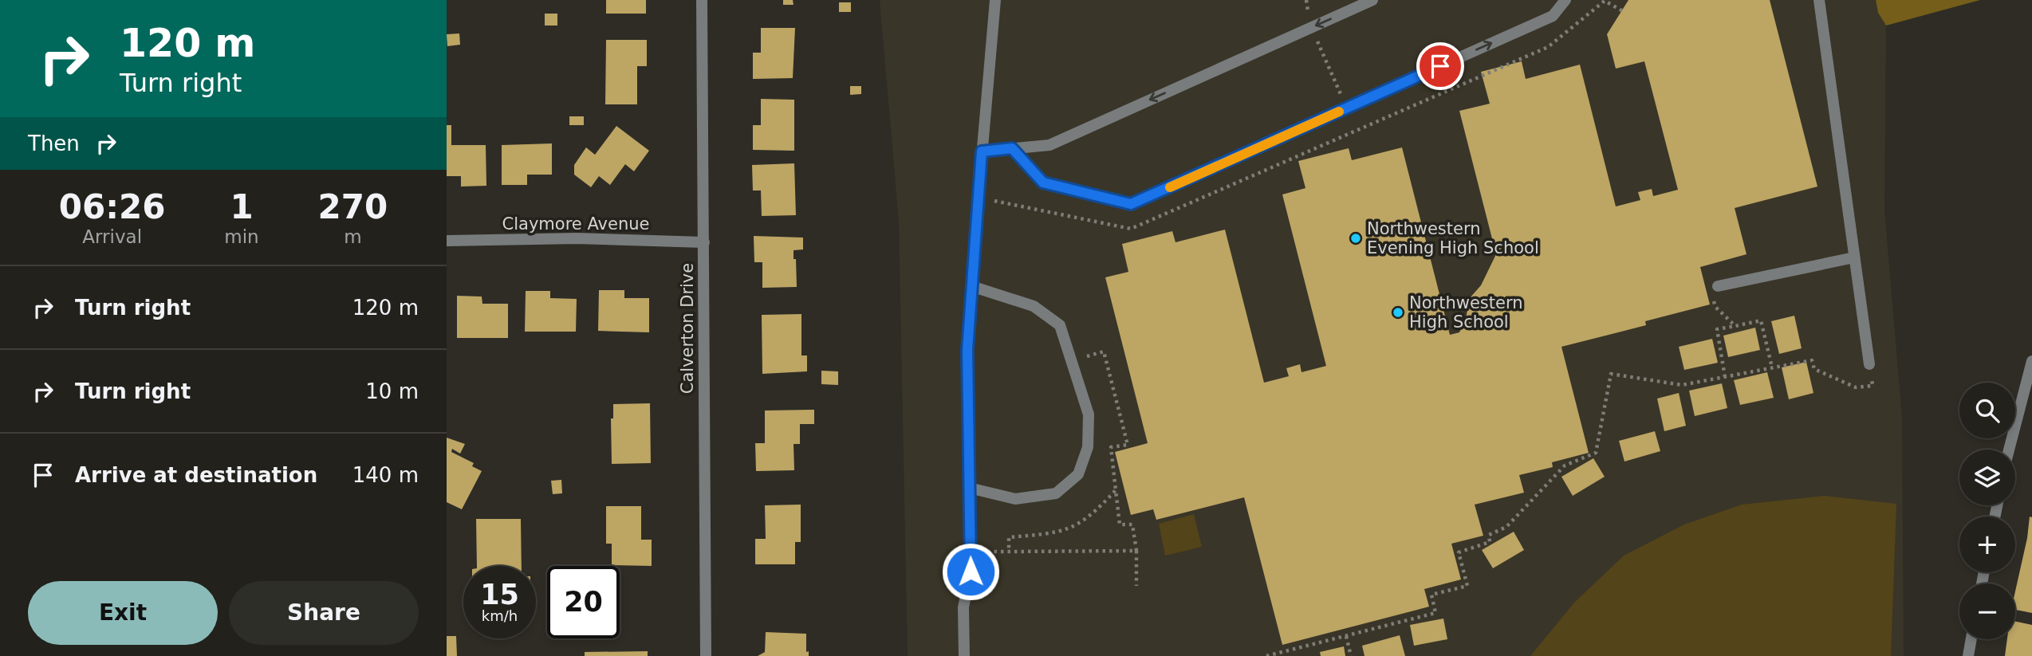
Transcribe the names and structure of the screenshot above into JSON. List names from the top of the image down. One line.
{"streets":{"street":["Claymore Avenue","Calverton Drive"]},"crossings":[["Claymore Avenue","Calverton Drive"]],"places":["Northwestern Evening High School","Northwestern High School"],"page":{"turn":["120 m","Turn right"],"then":"Then","eta":["06:26","Arrival","1","min","270","m"],"list":[{"name":"Turn right","value":"120 m"},{"name":"Turn right","value":"10 m"},{"name":"Arrive at destination","value":"140 m"}],"map_buttons":["+","−"],"speed":"15 km/h","limit":"20","buttons":["Exit","Share"]}}
